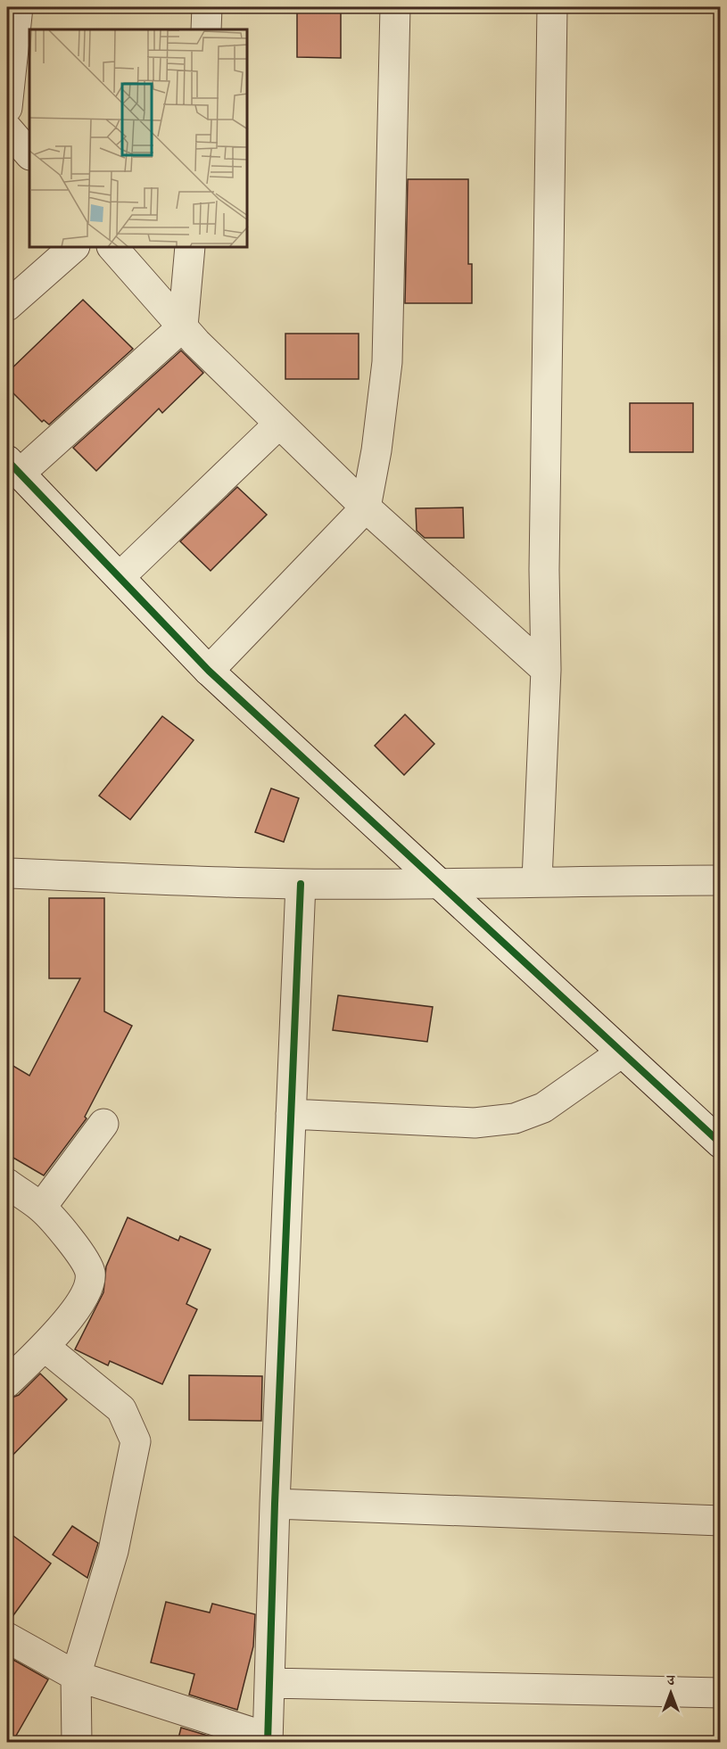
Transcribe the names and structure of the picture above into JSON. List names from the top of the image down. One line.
{"north":"top"}
